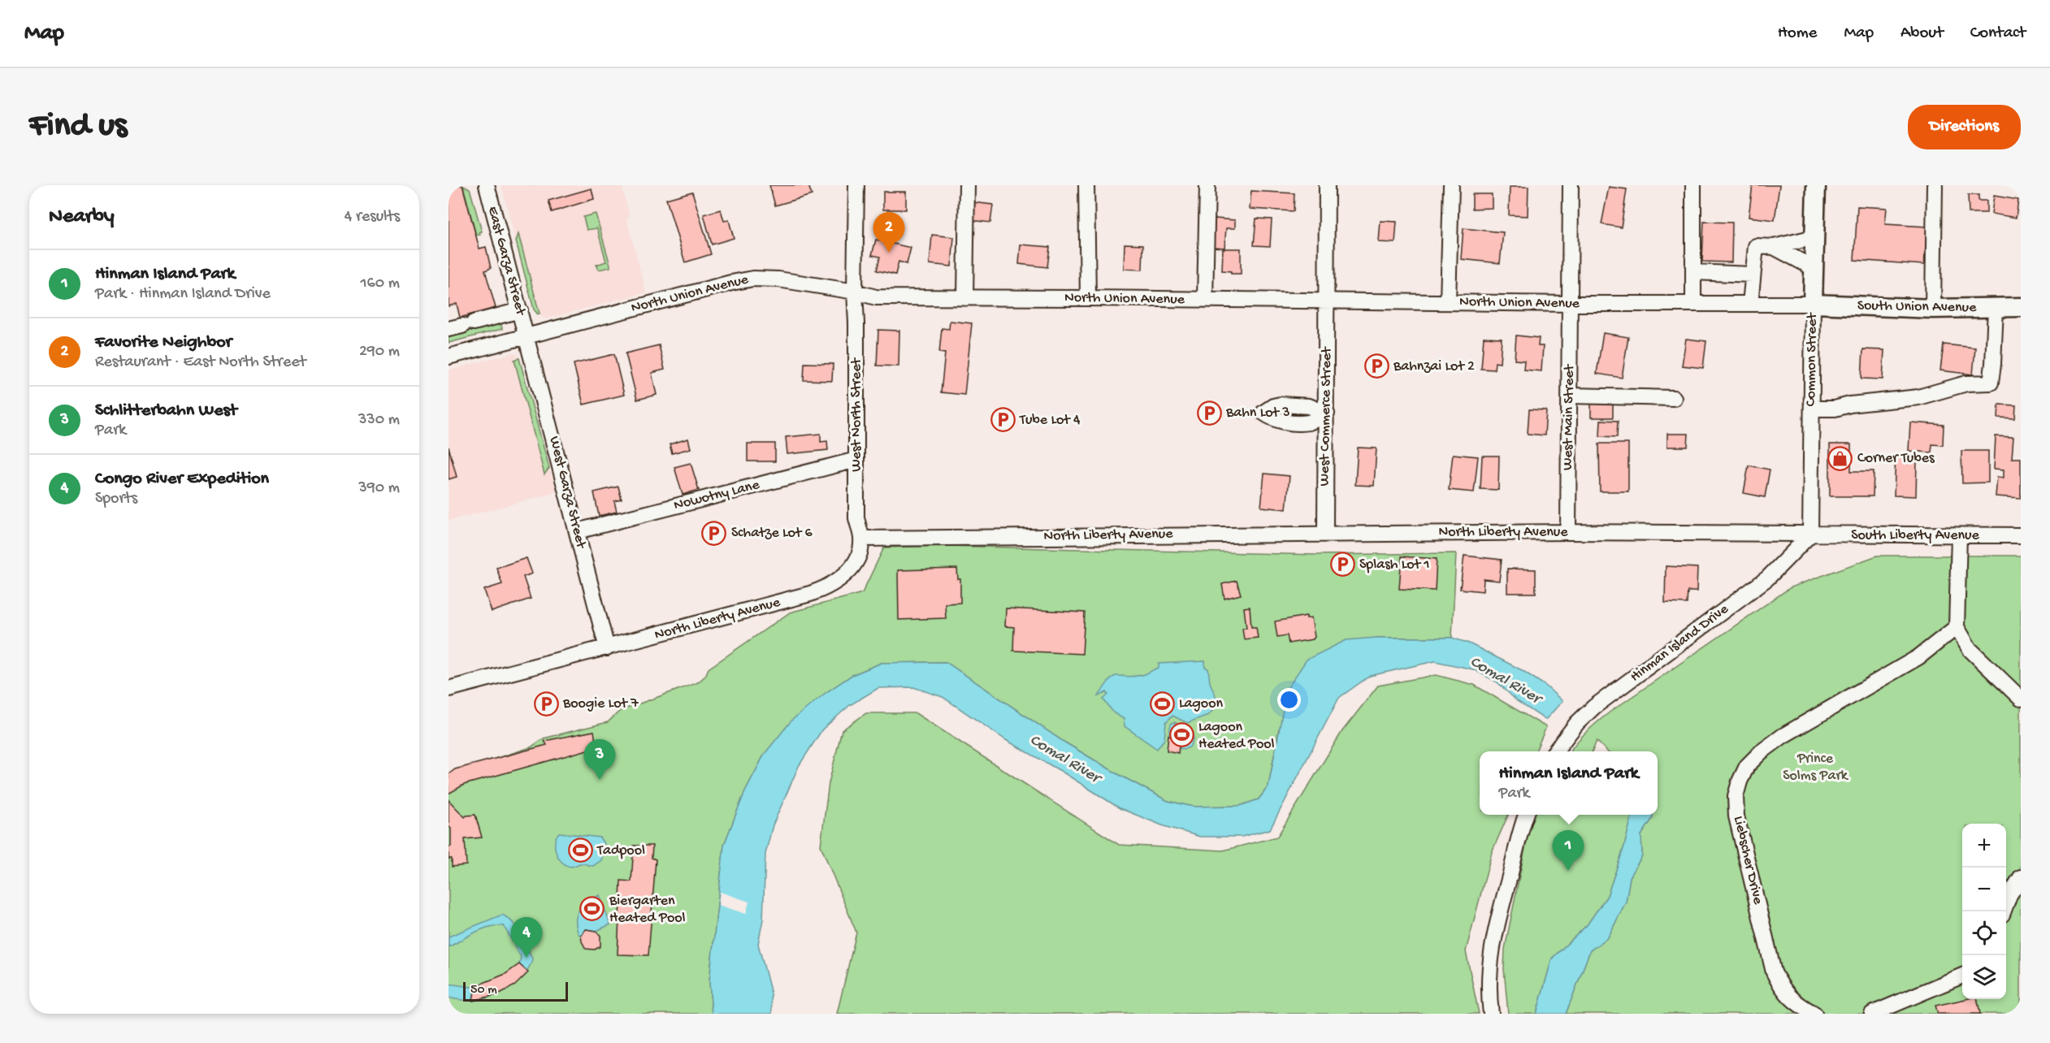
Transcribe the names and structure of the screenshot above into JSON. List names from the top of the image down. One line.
{"streets":{"main road":["South Union Avenue","Common Street"],"street":["East Garza Street","North Union Avenue","West North Street","West Commerce Street","West Main Street","West Garza Street","Nowotny Lane","North Liberty Avenue","South Liberty Avenue","Hinman Island Drive","Liebscher Drive"]},"crossings":[["East Garza Street","North Union Avenue"],["East Garza Street","West Garza Street"],["North Union Avenue","South Union Avenue"],["North Union Avenue","Common Street"],["North Union Avenue","West North Street"],["North Union Avenue","West Commerce Street"],["North Union Avenue","West Main Street"],["North Union Avenue","West Garza Street"],["South Union Avenue","Common Street"],["Common Street","North Liberty Avenue"],["Common Street","South Liberty Avenue"],["Common Street","Hinman Island Drive"],["West North Street","Nowotny Lane"],["West North Street","North Liberty Avenue"],["West Commerce Street","North Liberty Avenue"],["West Main Street","North Liberty Avenue"],["West Garza Street","Nowotny Lane"],["West Garza Street","North Liberty Avenue"],["North Liberty Avenue","South Liberty Avenue"],["North Liberty Avenue","Hinman Island Drive"],["South Liberty Avenue","Hinman Island Drive"]],"water":["Comal River"],"parks":["Prince Solms Park"],"places":{"parking":["Bahnzai Lot 2","Bahn Lot 3","Tube Lot 4","Schatze Lot 6","Splash Lot 1","Boogie Lot 7"],"shop":["Corner Tubes"],"sports":["Lagoon","Lagoon Heated Pool","Tadpool","Biergarten Heated Pool"]},"scale_bar":"50 m","page":{"header":"Map","nav":["Home","Map","About","Contact"],"buttons":"Directions","title":"Find us","heading":["Nearby","4 results"],"pins":["2","3","1","4"],"list":[{"mark":"1","name":"Hinman Island Park","note":"Park · Hinman Island Drive","value":"160 m"},{"mark":"2","name":"Favorite Neighbor","note":"Restaurant · East North Street","value":"290 m"},{"mark":"3","name":"Schlitterbahn West","note":"Park","value":"330 m"},{"mark":"4","name":"Congo River Expedition","note":"Sports","value":"390 m"}],"popup":["Hinman Island Park","Park"],"map_buttons":["+","−"],"scale":"50 m"}}
